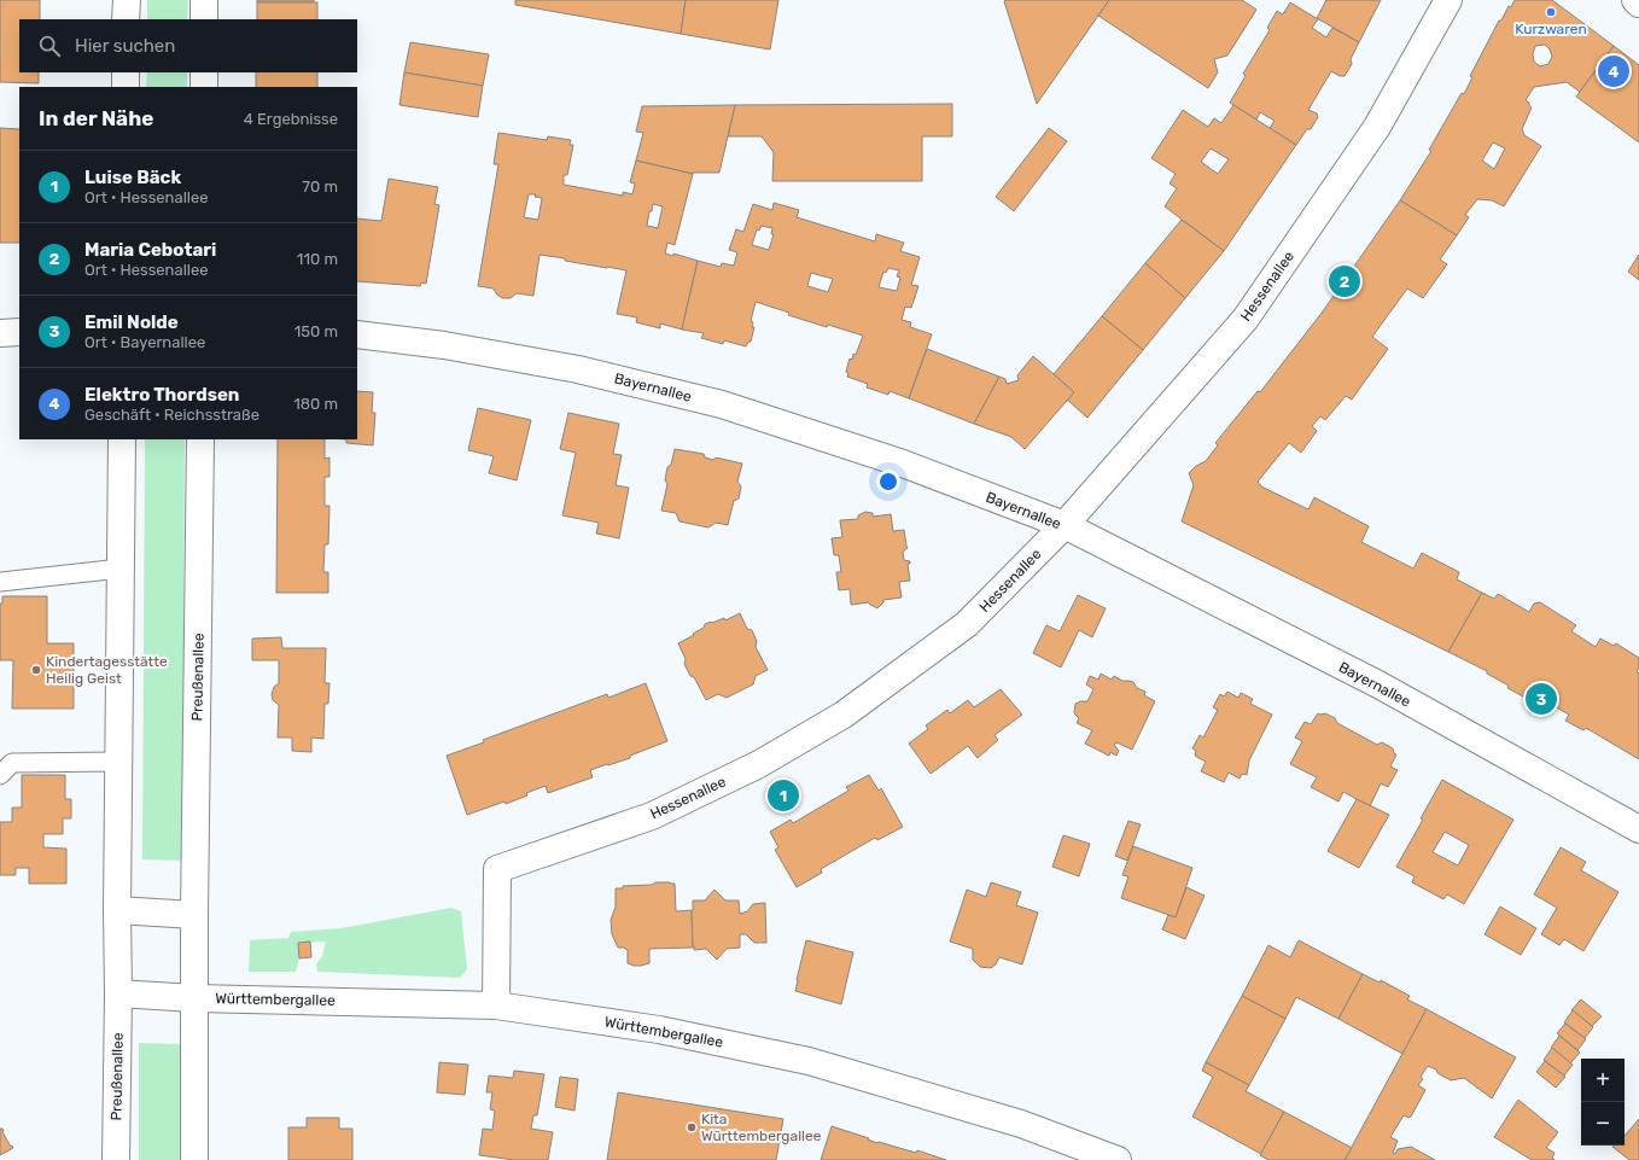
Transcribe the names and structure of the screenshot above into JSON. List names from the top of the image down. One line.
{"streets":{"street":["Hessenallee","Bayernallee","Preußenallee","Württembergallee"]},"crossings":[["Hessenallee","Bayernallee"],["Hessenallee","Württembergallee"],["Preußenallee","Württembergallee"]],"places":["Kurzwaren","Kindertagesstätte Heilig Geist","Kita Württembergallee"],"page":{"search":"Hier suchen","pins":["4","2","3","1"],"heading":["In der Nähe","4 Ergebnisse"],"list":[{"mark":"1","name":"Luise Bäck","note":"Ort · Hessenallee","value":"70 m"},{"mark":"2","name":"Maria Cebotari","note":"Ort · Hessenallee","value":"110 m"},{"mark":"3","name":"Emil Nolde","note":"Ort · Bayernallee","value":"150 m"},{"mark":"4","name":"Elektro Thordsen","note":"Geschäft · Reichsstraße","value":"180 m"}],"map_buttons":["+","−"]}}
